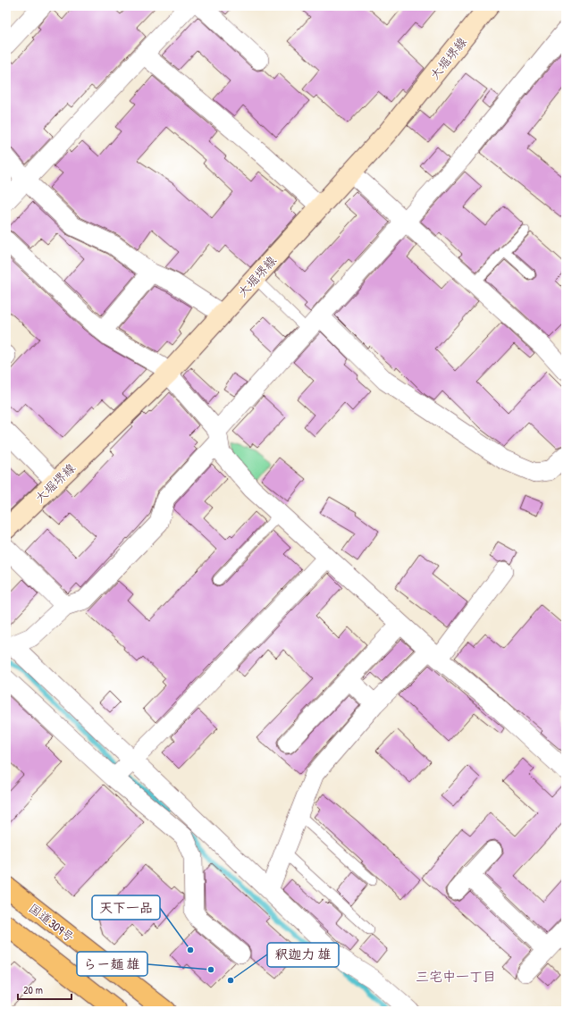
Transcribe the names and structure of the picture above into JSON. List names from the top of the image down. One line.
{"streets":{"highway":["国道309号"],"main road":["大堀堺線"]},"districts":["三宅中一丁目"],"places":["天下一品","らー麺 雄","釈迦力 雄"],"scale_bar":"20 m"}
